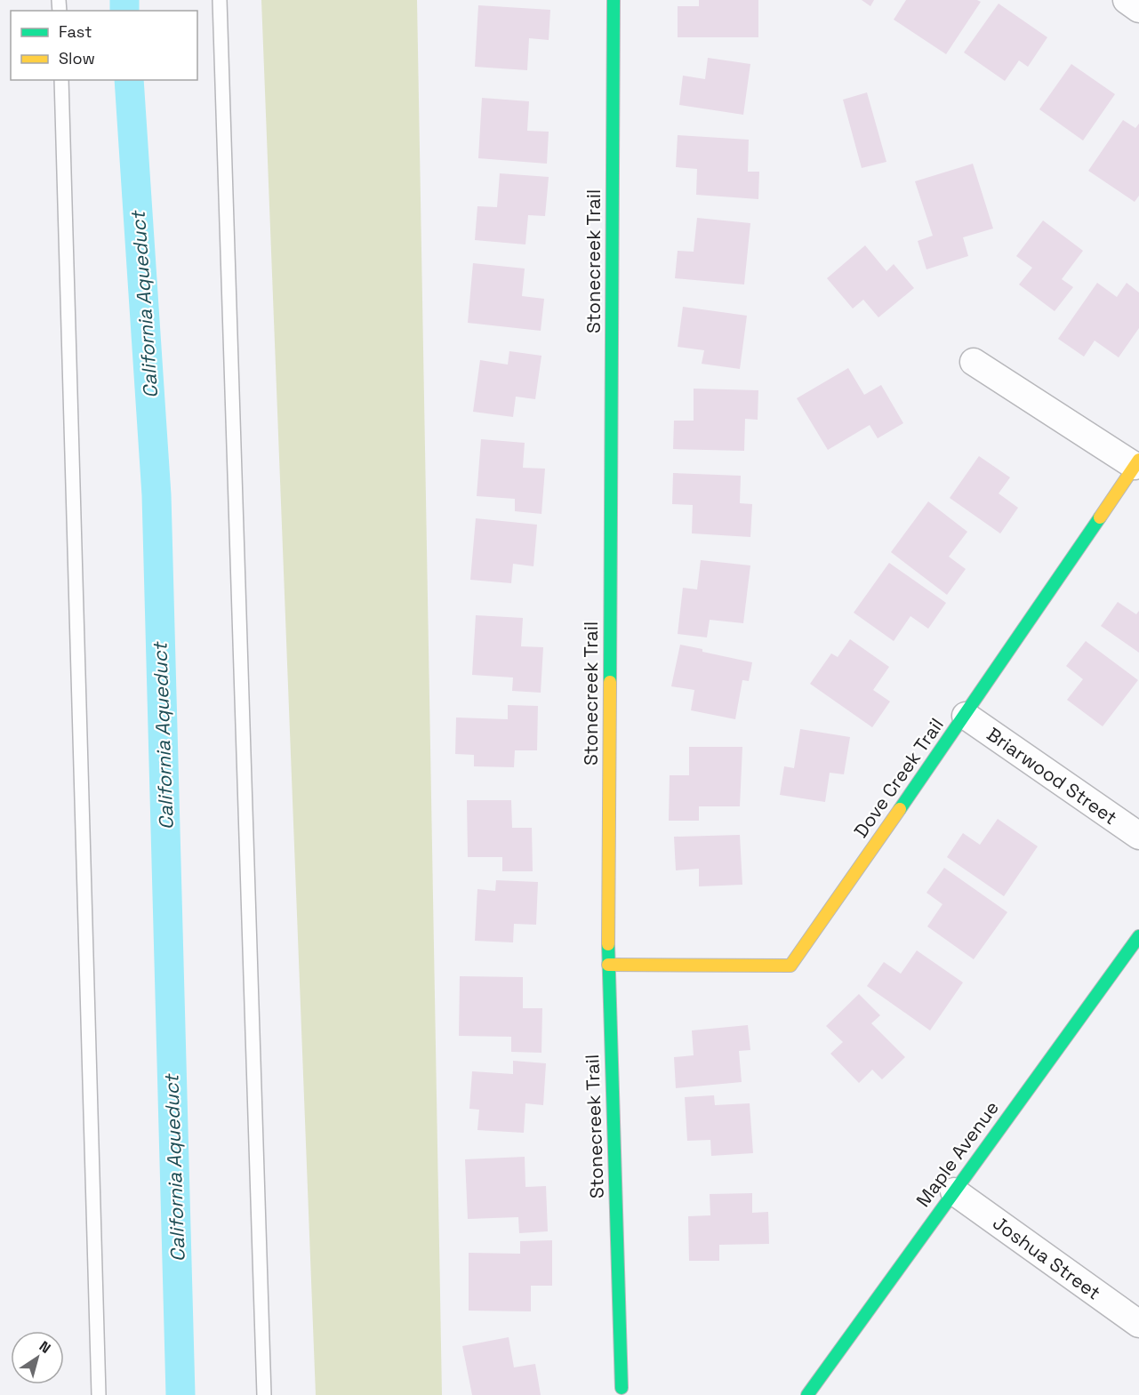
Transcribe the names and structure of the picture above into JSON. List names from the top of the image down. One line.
{"streets":{"street":["Stonecreek Trail","Briarwood Street","Dove Creek Trail","Maple Avenue","Joshua Street"]},"crossings":[["Stonecreek Trail","Dove Creek Trail"],["Briarwood Street","Dove Creek Trail"],["Maple Avenue","Joshua Street"]],"water":["California Aqueduct"],"legend":["Fast","Slow"],"north":"top right"}
